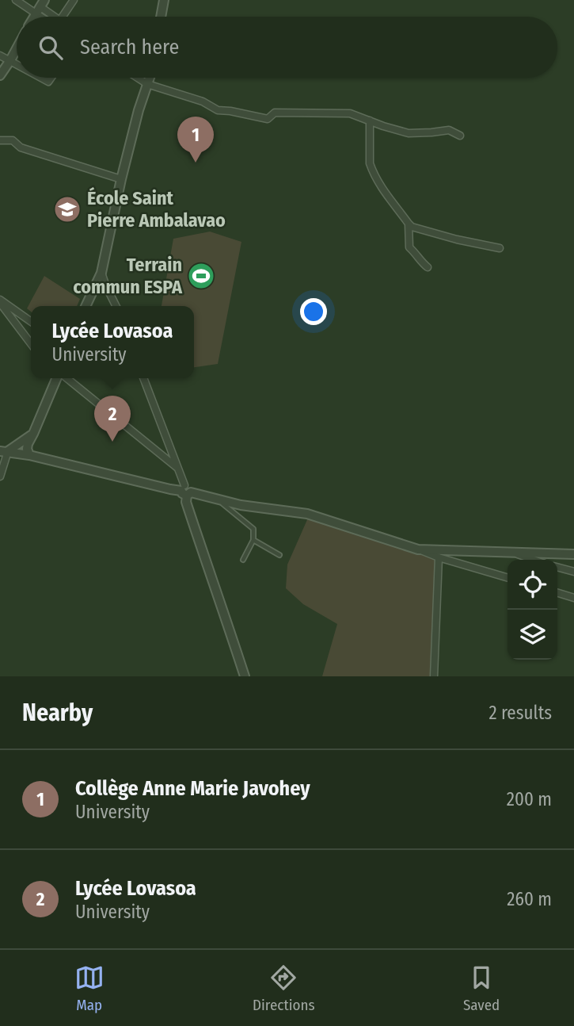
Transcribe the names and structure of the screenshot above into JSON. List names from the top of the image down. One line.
{"places":{"school or university":["École Saint Pierre Ambalavao"],"sports":["Terrain commun ESPA"]},"page":{"search":"Search here","pins":["1","2"],"popup":["Lycée Lovasoa","University"],"heading":["Nearby","2 results"],"list":[{"mark":"1","name":"Collège Anne Marie Javohey","note":"University","value":"200 m"},{"mark":"2","name":"Lycée Lovasoa","note":"University","value":"260 m"}],"nav":["Map","Directions","Saved"]}}
